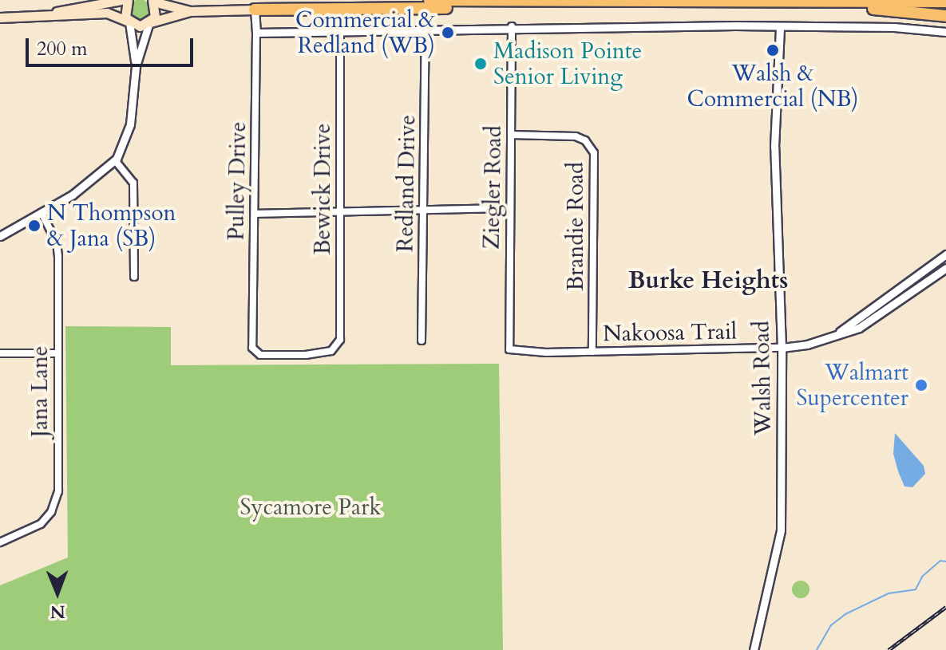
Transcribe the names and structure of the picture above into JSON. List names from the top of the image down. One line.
{"streets":{"street":["Pulley Drive","Redland Drive","Ziegler Road","Bewick Drive","Brandie Road","Nakoosa Trail","Walsh Road","Jana Lane"]},"crossings":[["Pulley Drive","Bewick Drive"],["Ziegler Road","Brandie Road"],["Ziegler Road","Nakoosa Trail"],["Brandie Road","Nakoosa Trail"],["Nakoosa Trail","Walsh Road"]],"districts":["Burke Heights"],"parks":["Sycamore Park"],"places":["Commercial & Redland (WB)","Walsh & Commercial (NB)","Madison Pointe Senior Living","N Thompson & Jana (SB)","Walmart Supercenter"],"scale_bar":"200 m","north":"bottom"}
